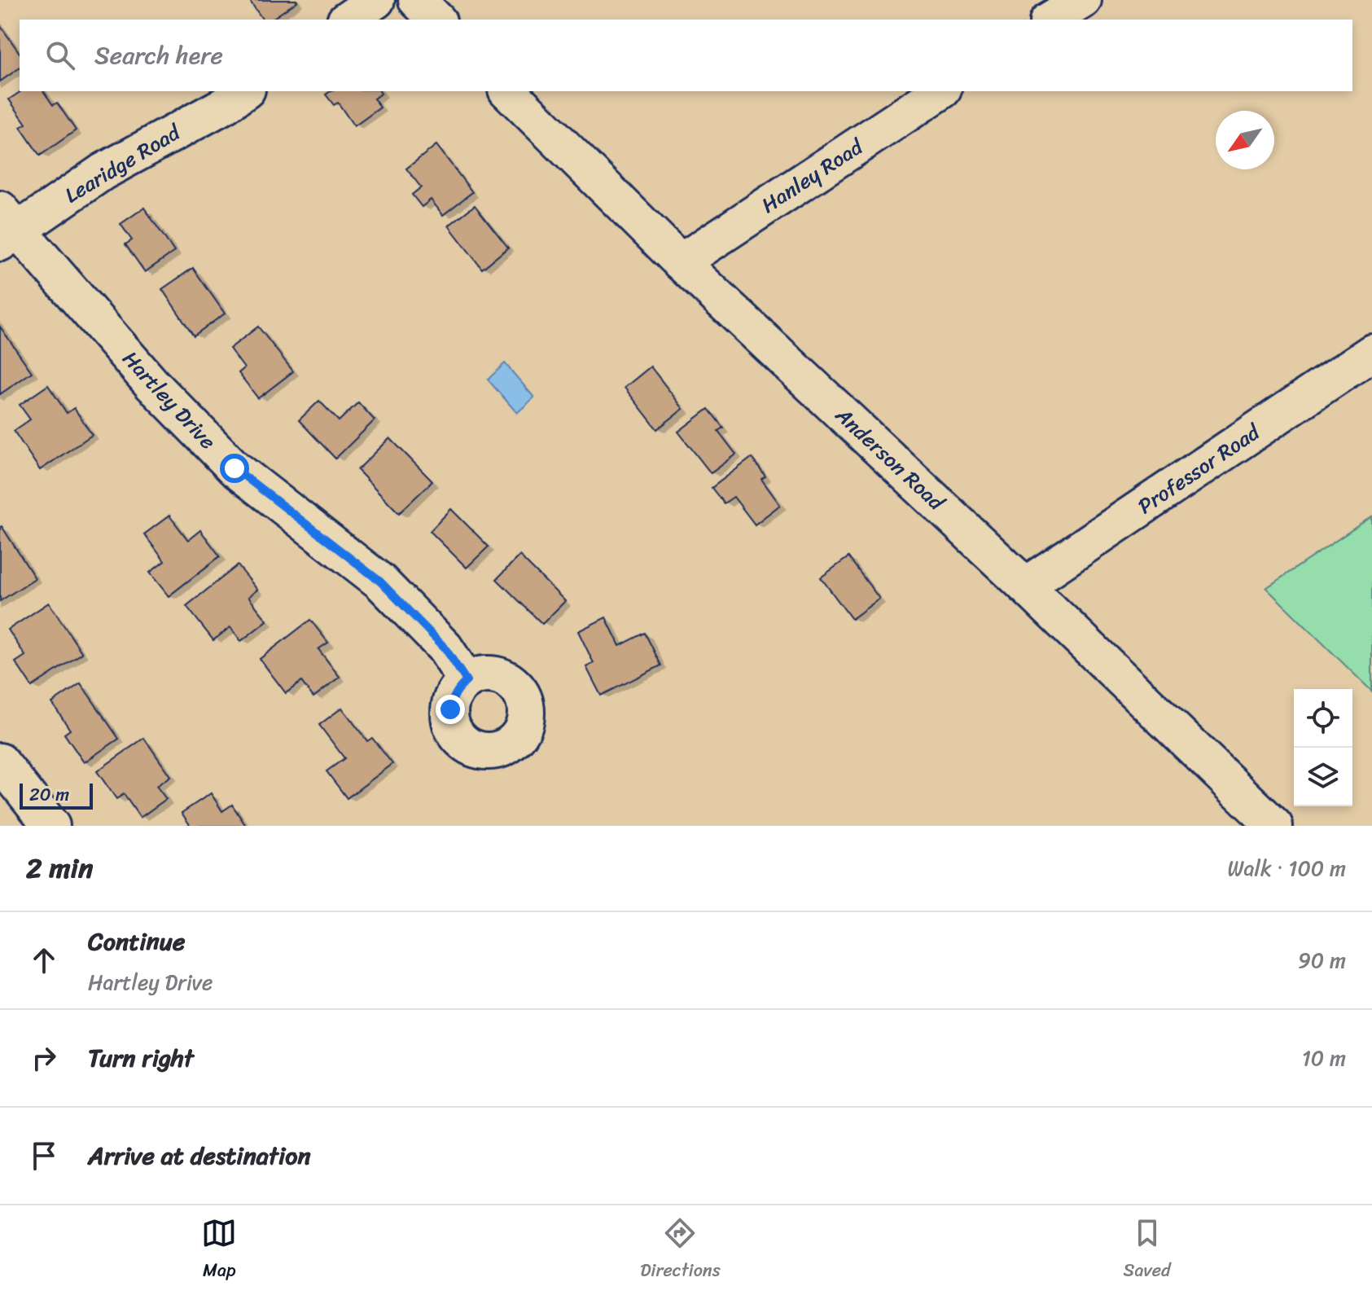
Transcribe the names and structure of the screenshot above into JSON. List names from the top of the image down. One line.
{"streets":{"street":["Learidge Road","Hanley Road","Hartley Drive","Anderson Road","Professor Road"]},"crossings":[["Learidge Road","Hartley Drive"],["Hanley Road","Anderson Road"],["Anderson Road","Professor Road"]],"scale_bar":"20 m","north":"bottom left","page":{"search":"Search here","scale":"20 m","heading":["2 min","Walk · 100 m"],"list":[["Continue","Hartley Drive","90 m"],["Turn right","10 m"],"Arrive at destination"],"nav":["Map","Directions","Saved"]}}
